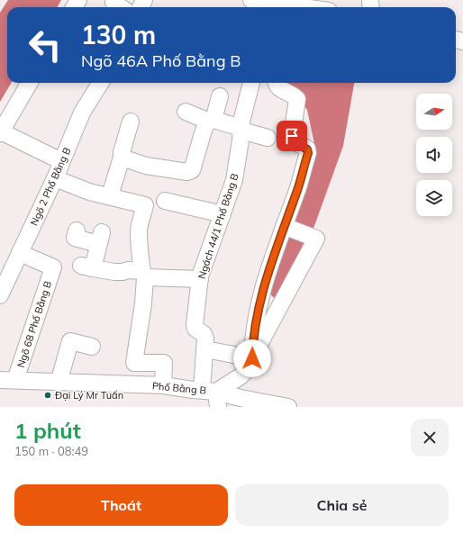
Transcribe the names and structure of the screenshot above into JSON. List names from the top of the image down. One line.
{"streets":{"street":["Ngõ 2 Phố Bằng B","Ngách 44/1 Phố Bằng B","Ngõ 68 Phố Bằng B","Phố Bằng B"]},"crossings":[["Ngõ 2 Phố Bằng B","Ngõ 68 Phố Bằng B"],["Ngách 44/1 Phố Bằng B","Phố Bằng B"],["Ngõ 68 Phố Bằng B","Phố Bằng B"]],"places":["Đại Lý Mr Tuấn"],"north":"right","page":{"turn":["130 m","Ngõ 46A Phố Bằng B"],"heading":["1 phút","150 m · 08:49"],"buttons":["Thoát","Chia sẻ"]}}
